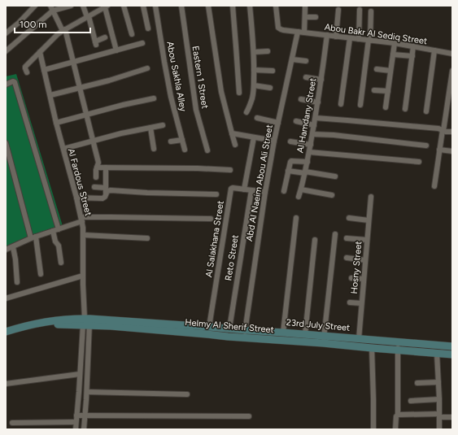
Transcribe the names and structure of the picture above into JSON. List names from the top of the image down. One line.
{"streets":{"street":["Abou Bakr Al Sediq Street","Abou Sakhla Alley","Eastern 1 Street","Al Hamdany Street","Al Fardous Street","Abd Al Naeim Abou Ali Street","Al Salakhana Street","Reto Street","Hosny Street","23rd July Street","Helmy Al Sherif Street"]},"crossings":[["Abou Bakr Al Sediq Street","Al Hamdany Street"],["Abou Bakr Al Sediq Street","Abd Al Naeim Abou Ali Street"],["Al Fardous Street","23rd July Street"],["Al Fardous Street","Helmy Al Sherif Street"],["Abd Al Naeim Abou Ali Street","Al Salakhana Street"],["Abd Al Naeim Abou Ali Street","23rd July Street"],["Abd Al Naeim Abou Ali Street","Helmy Al Sherif Street"],["Al Salakhana Street","Reto Street"],["Al Salakhana Street","23rd July Street"],["Reto Street","23rd July Street"],["Hosny Street","23rd July Street"],["23rd July Street","Helmy Al Sherif Street"]],"scale_bar":"100 m"}
